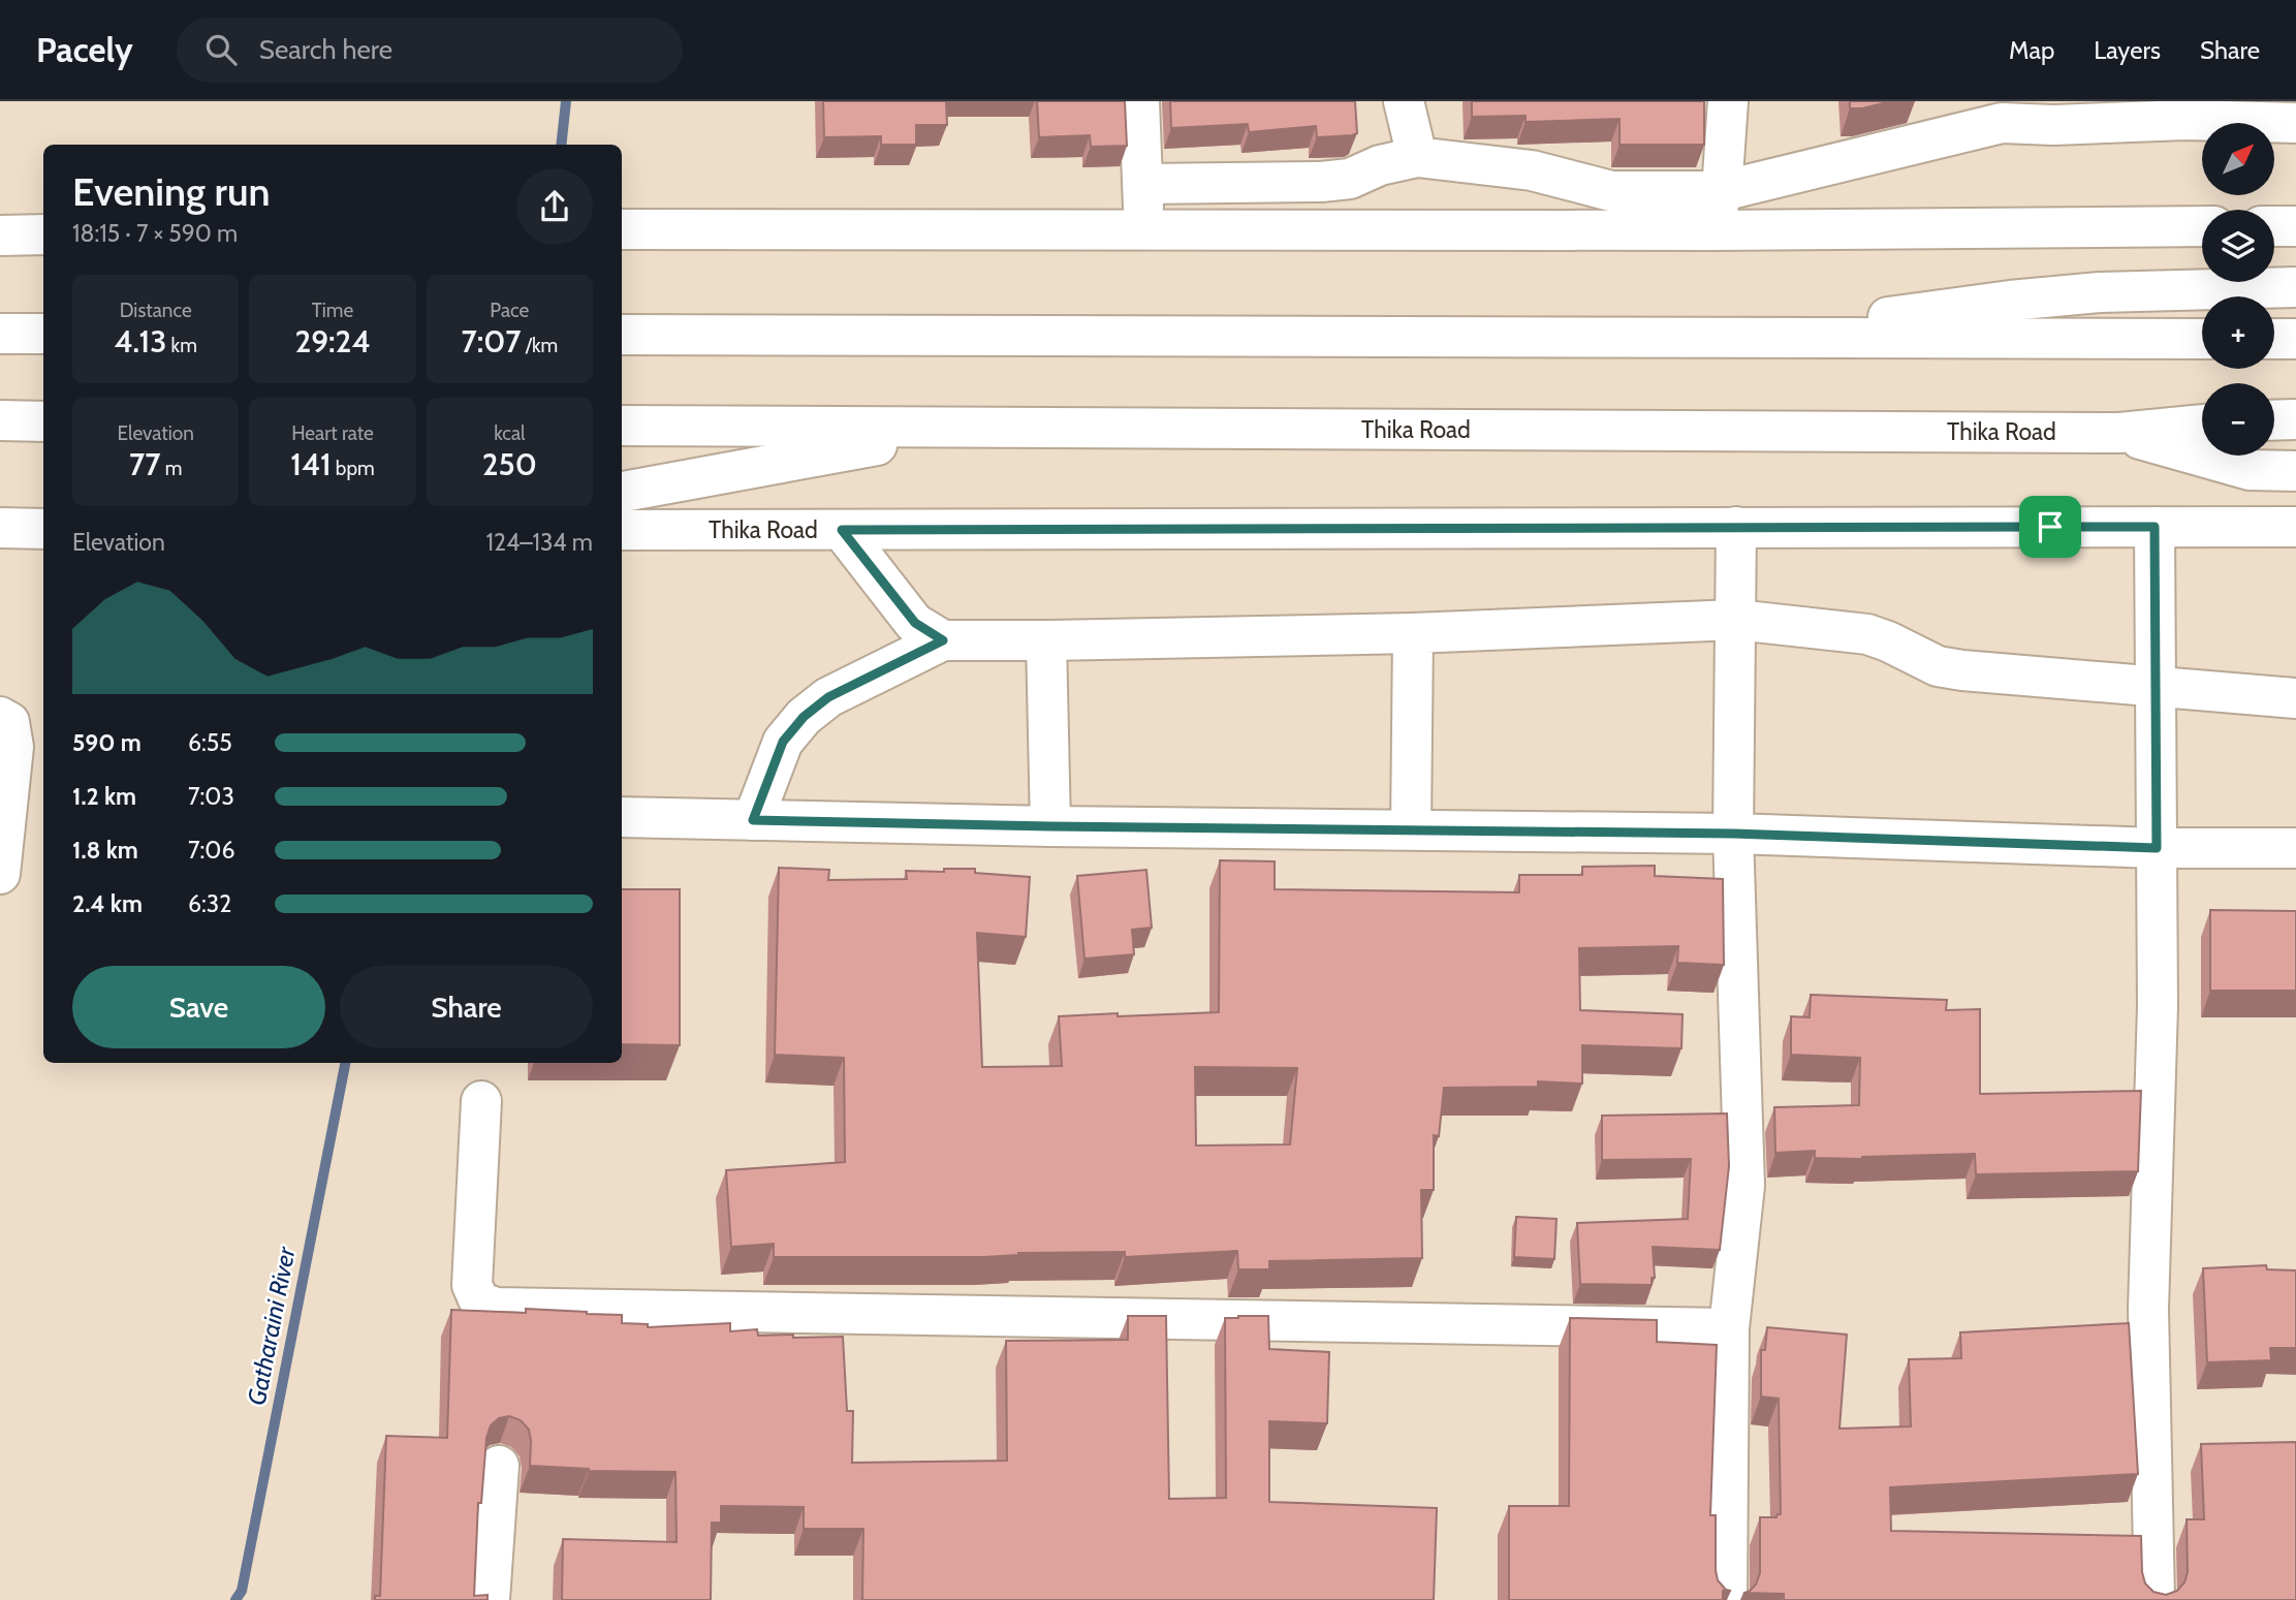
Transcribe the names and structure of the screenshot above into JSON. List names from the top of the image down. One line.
{"streets":{"main road":["Thika Road"]},"water":["Gatharaini River"],"north":"top right","page":{"header":"Pacely","search":"Search here","nav":["Map","Layers","Share"],"map_buttons":["+","−"],"heading":["Evening run","18:15 · 7 × 590 m"],"stats":[["Distance","4.13 km"],["Time","29:24"],["Pace","7:07 /km"],["Elevation","77 m"],["Heart rate","141 bpm"],["kcal","250"]],"chart":["Elevation","124–134 m"],"list":[{"name":"590 m","note":"6:55"},{"name":"1.2 km","note":"7:03"},{"name":"1.8 km","note":"7:06"},{"name":"2.4 km","note":"6:32"}],"buttons":["Save","Share"]}}
